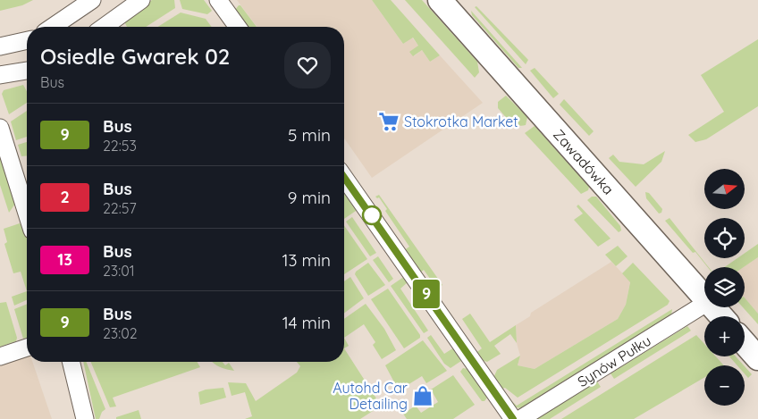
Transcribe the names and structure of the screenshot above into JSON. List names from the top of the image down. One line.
{"streets":{"main road":["Zawadówka"],"street":["Synów Pułku"]},"places":{"supermarket":["Stokrotka Market"],"shop":["Autohd Car Detailing"]},"lines":["bus line 9"],"north":"right","page":{"on_map":"9","heading":["Osiedle Gwarek 02","Bus"],"list":[{"mark":"9","name":"Bus","note":"22:53","value":"5 min"},{"mark":"2","name":"Bus","note":"22:57","value":"9 min"},{"mark":"13","name":"Bus","note":"23:01","value":"13 min"},{"mark":"9","name":"Bus","note":"23:02","value":"14 min"}],"map_buttons":["+","−"]}}
